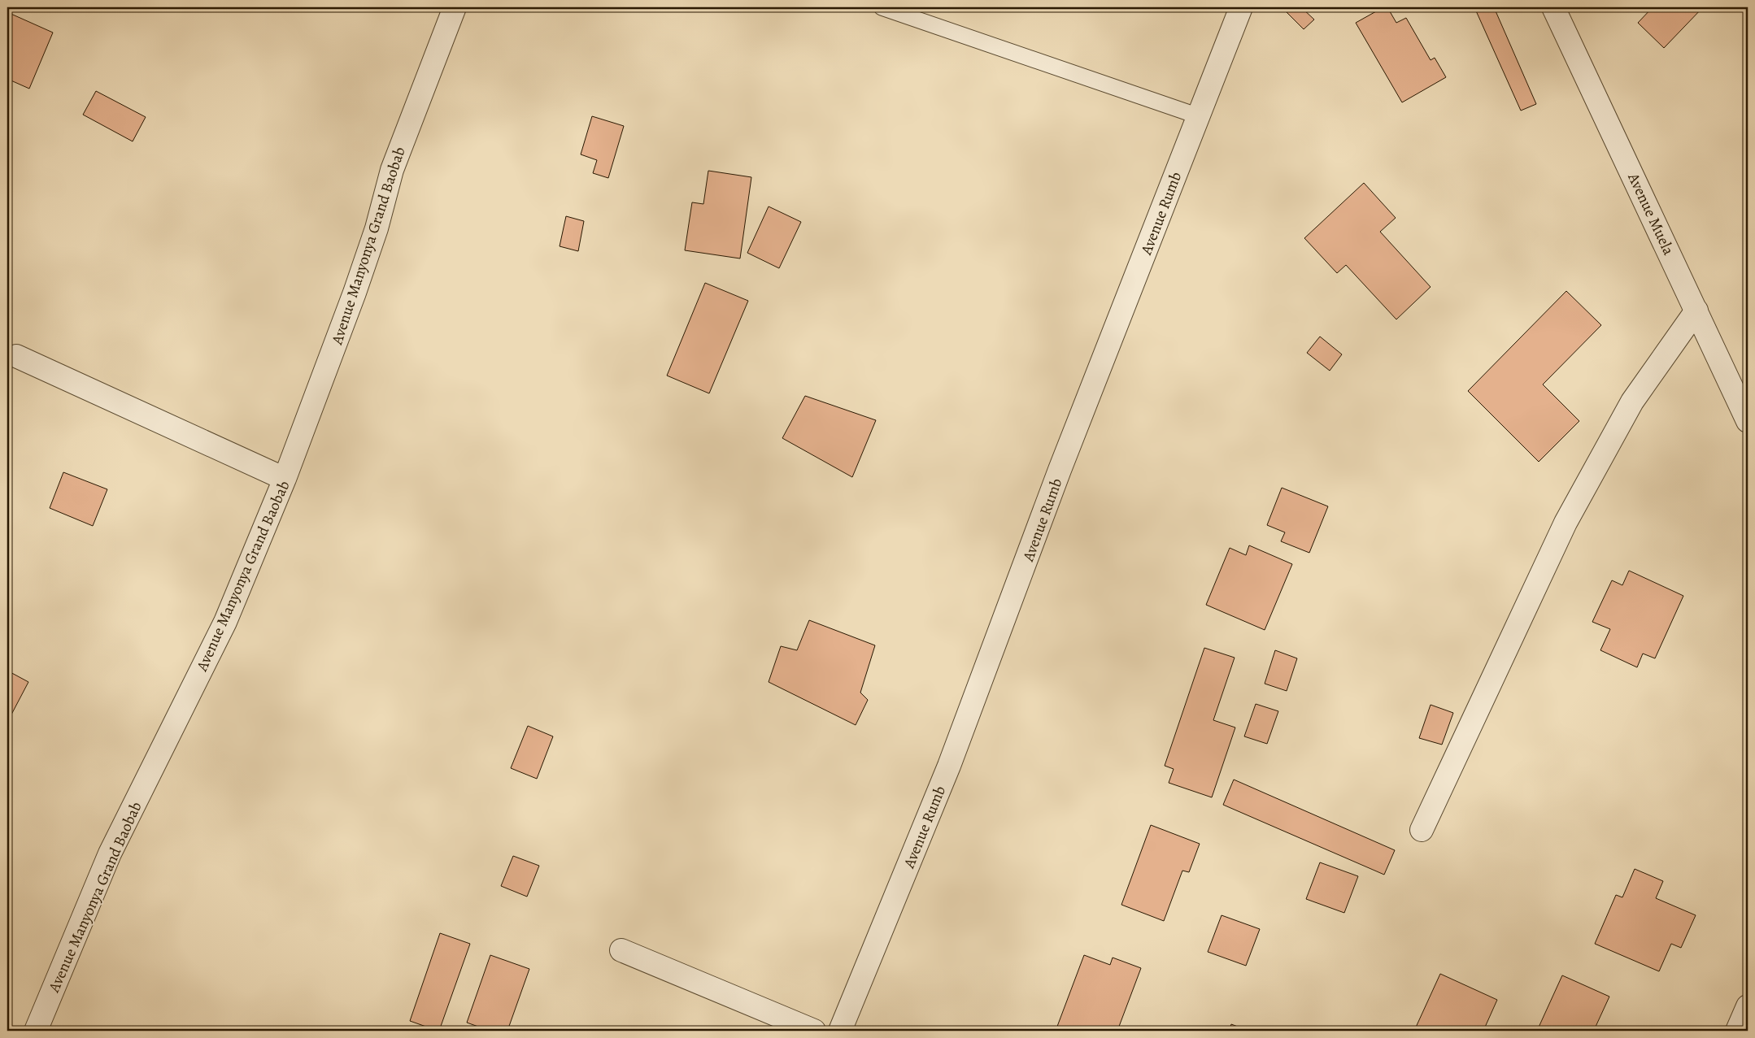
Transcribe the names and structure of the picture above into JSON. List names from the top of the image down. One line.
{"streets":{"street":["Avenue Rumb","Avenue Muela","Avenue Manyonya Grand Baobab"]}}
